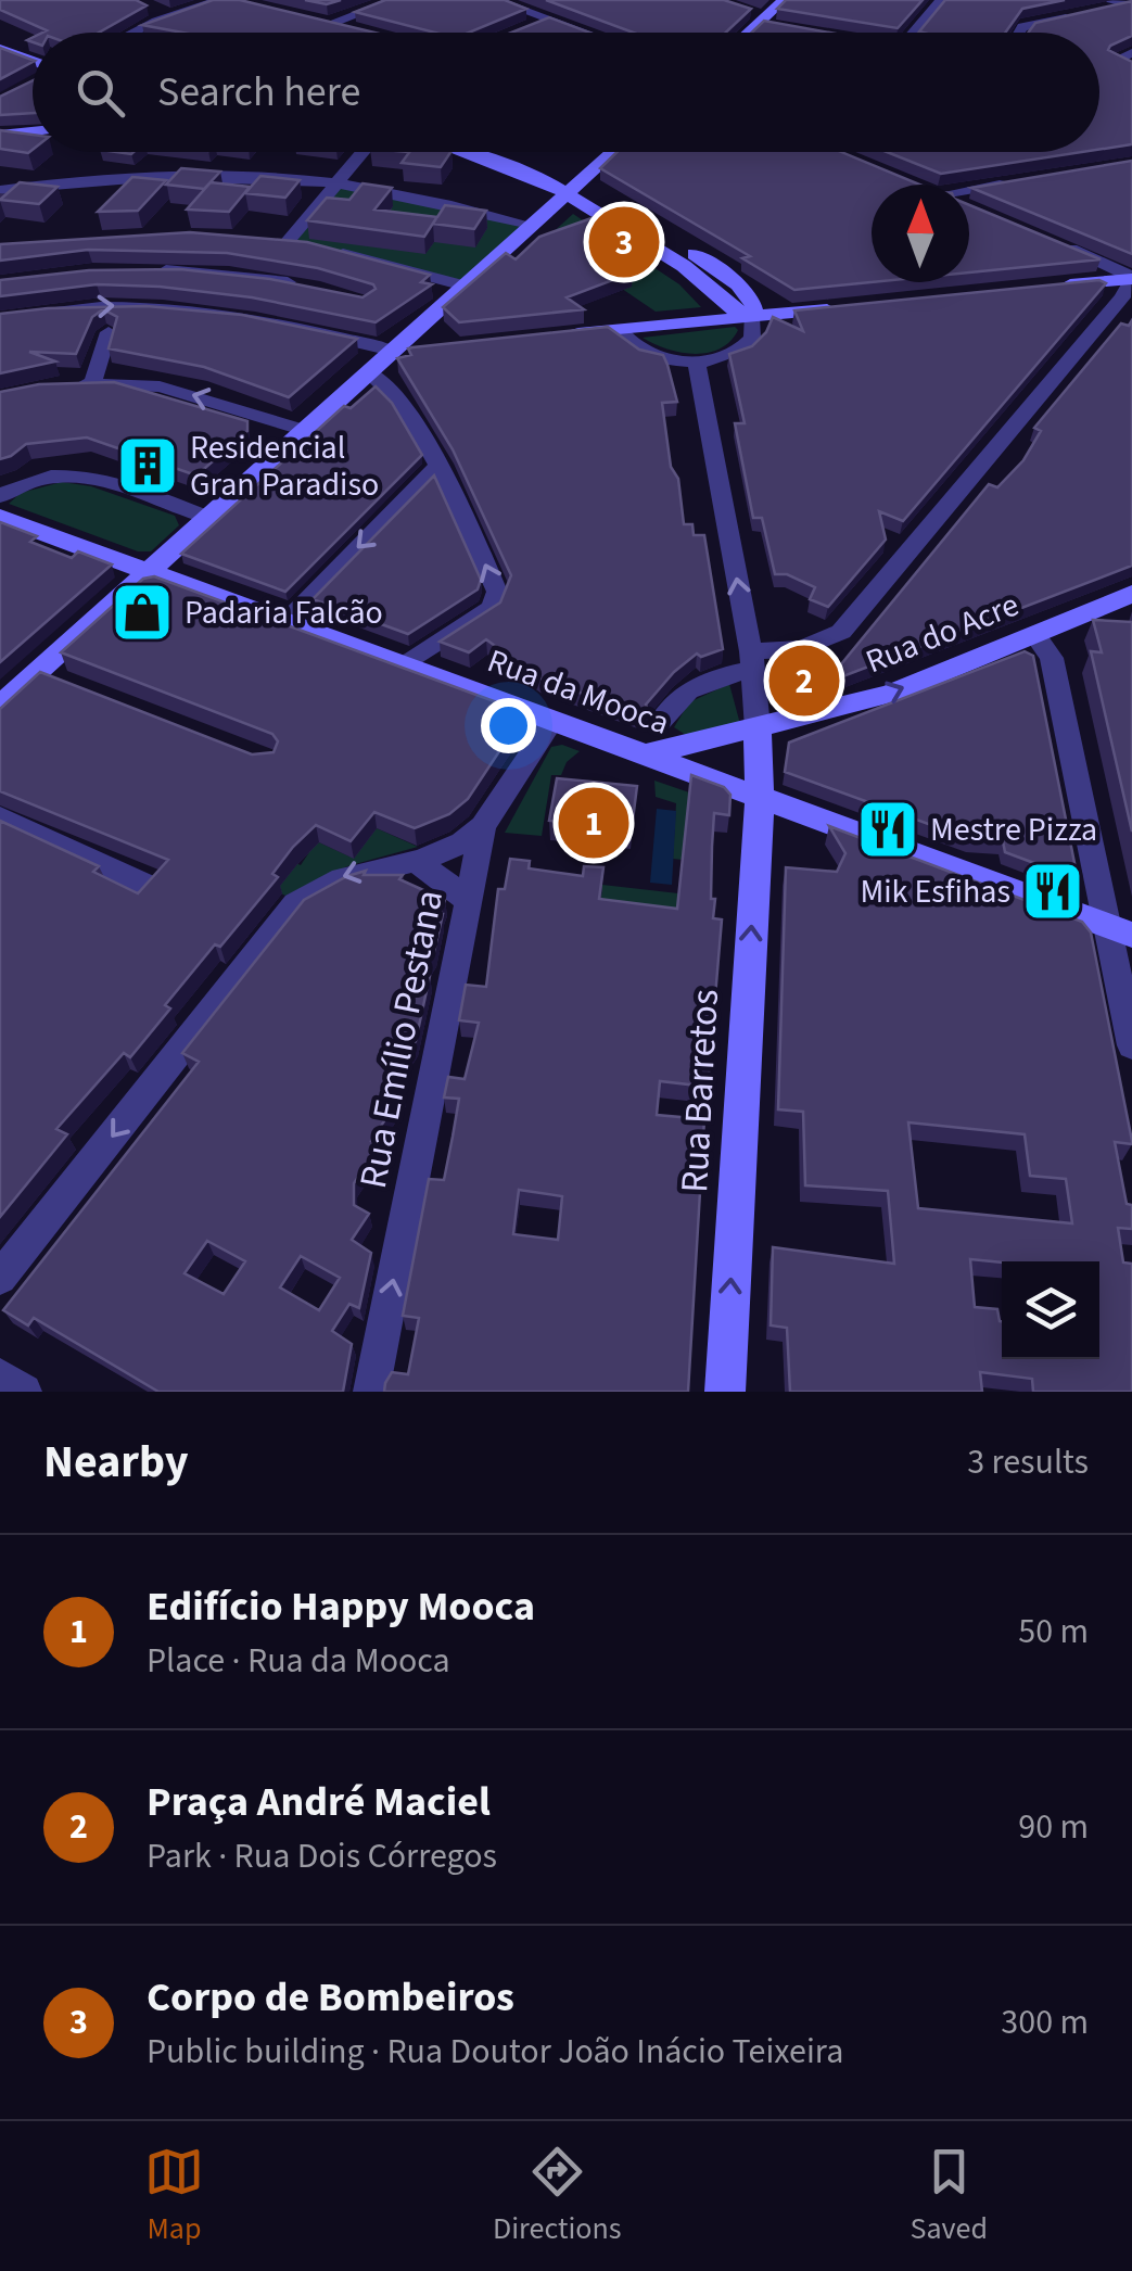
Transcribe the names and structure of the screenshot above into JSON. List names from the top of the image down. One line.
{"streets":{"main road":["Rua do Acre","Rua da Mooca","Rua Barretos"],"street":["Rua Emílio Pestana"]},"crossings":[["Rua do Acre","Rua da Mooca"],["Rua do Acre","Rua Barretos"],["Rua da Mooca","Rua Emílio Pestana"],["Rua da Mooca","Rua Barretos"]],"one_way":["Rua do Acre","Rua Emílio Pestana","Rua Barretos"],"places":{"building":["Residencial Gran Paradiso"],"shop":["Padaria Falcão"],"restaurant":["Mestre Pizza","Mik Esfihas"]},"north":"top","page":{"search":"Search here","pins":["3","2","1"],"heading":["Nearby","3 results"],"list":[{"mark":"1","name":"Edifício Happy Mooca","note":"Place · Rua da Mooca","value":"50 m"},{"mark":"2","name":"Praça André Maciel","note":"Park · Rua Dois Córregos","value":"90 m"},{"mark":"3","name":"Corpo de Bombeiros","note":"Public building · Rua Doutor João Inácio Teixeira","value":"300 m"}],"nav":["Map","Directions","Saved"]}}
